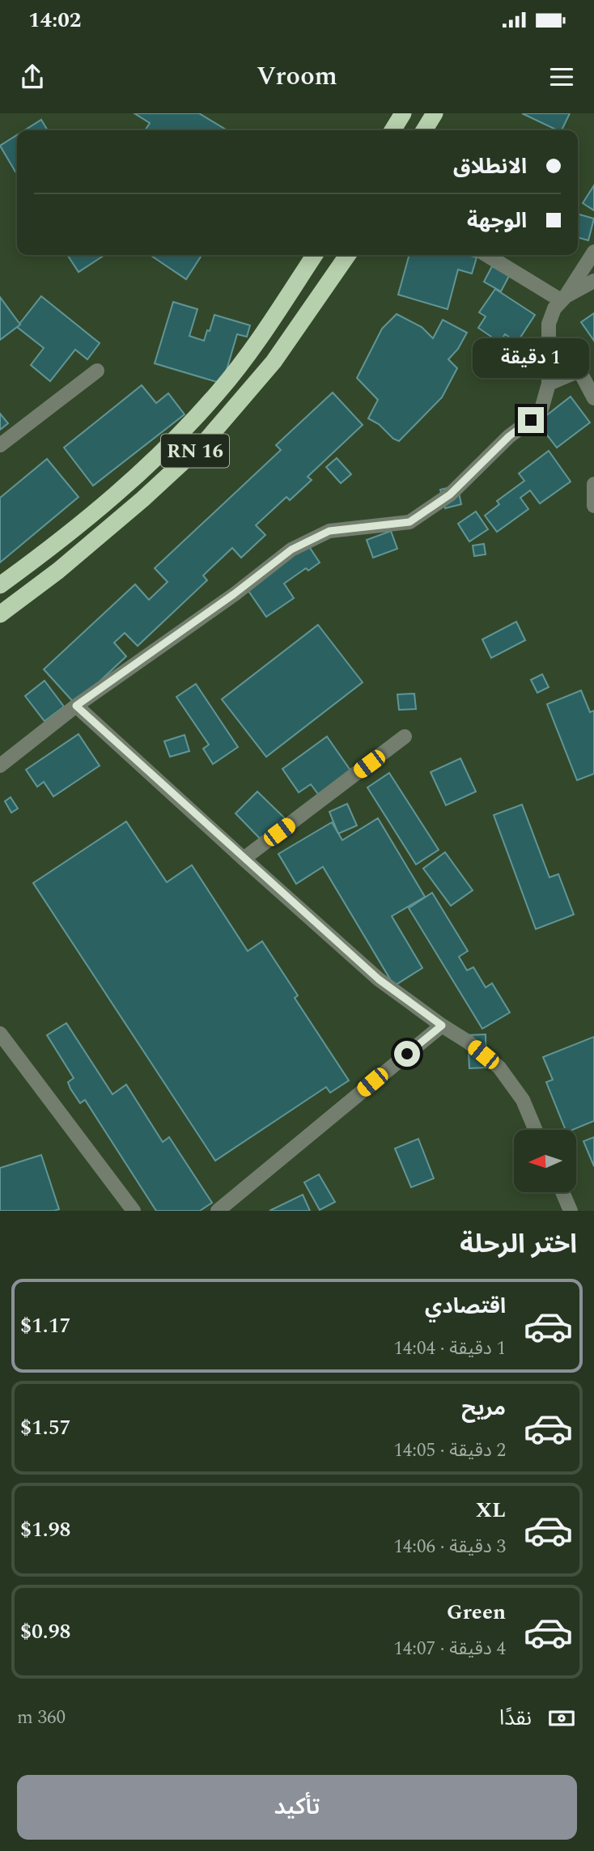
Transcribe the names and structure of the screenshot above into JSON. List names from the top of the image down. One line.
{"streets":{"highway":["RN 16"]},"north":"left","page":{"status":"14:02","header":"Vroom","banner":["الانطلاق","الوجهة"],"bubble":"1 دقيقة","heading":"اختر الرحلة","list":[{"name":"اقتصادي","note":"1 دقيقة · 14:04","value":"$1.17"},{"name":"مريح","note":"2 دقيقة · 14:05","value":"$1.57"},{"name":"XL","note":"3 دقيقة · 14:06","value":"$1.98"},{"name":"Green","note":"4 دقيقة · 14:07","value":"$0.98"}],"pay":["نقدًا","360 m"],"buttons":"تأكيد"}}
